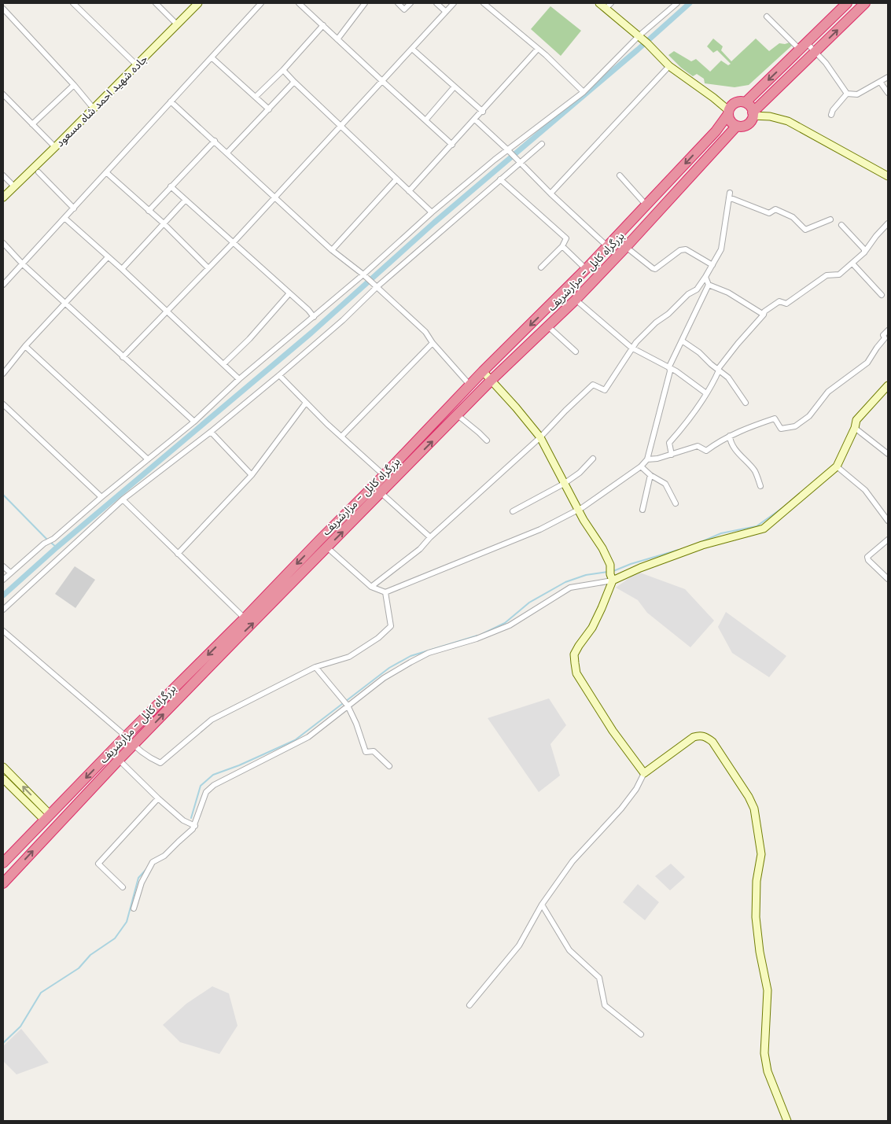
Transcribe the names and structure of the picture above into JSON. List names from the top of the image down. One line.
{"streets":{"highway":["بزرگراه کابل - مزارشریف"],"street":["جاده شهيد احمد شاه مسعود"]}}
